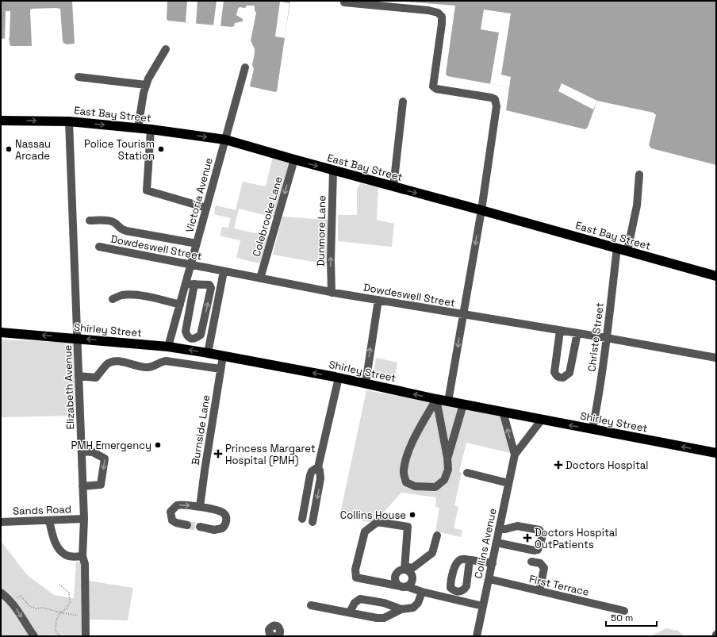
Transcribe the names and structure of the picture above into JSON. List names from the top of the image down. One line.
{"streets":{"highway":["East Bay Street","Shirley Street"],"street":["Victoria Avenue","Colebrooke Lane","Dunmore Lane","Dowdeswell Street","Christe Street","Elizabeth Avenue","Burnside Lane","Sands Road","Collins Avenue","First Terrace"]},"crossings":[["East Bay Street","Victoria Avenue"],["East Bay Street","Colebrooke Lane"],["East Bay Street","Dunmore Lane"],["East Bay Street","Christe Street"],["East Bay Street","Elizabeth Avenue"],["Victoria Avenue","Dowdeswell Street"],["Victoria Avenue","Shirley Street"],["Colebrooke Lane","Dowdeswell Street"],["Dunmore Lane","Dowdeswell Street"],["Dowdeswell Street","Christe Street"],["Shirley Street","Christe Street"],["Shirley Street","Elizabeth Avenue"],["Shirley Street","Burnside Lane"],["Shirley Street","Collins Avenue"],["Elizabeth Avenue","Sands Road"],["Collins Avenue","First Terrace"]],"one_way":["East Bay Street","Colebrooke Lane","Dunmore Lane","Shirley Street"],"places":{"other":["Nassau Arcade","Police Tourism Station","PMH Emergency","Collins House"],"health":["Princess Margaret Hospital (PMH)","Doctors Hospital","Doctors Hospital OutPatients"]},"scale_bar":"50 m"}
